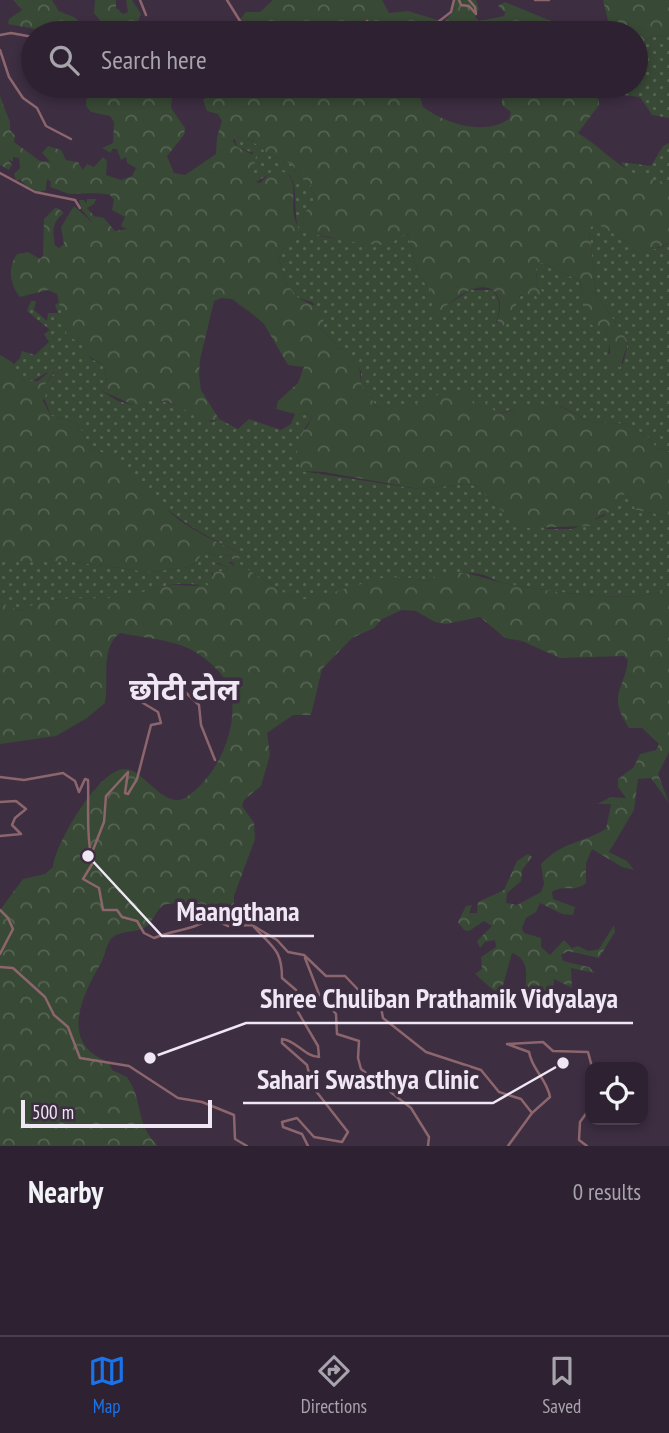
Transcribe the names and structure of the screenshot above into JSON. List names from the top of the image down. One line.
{"districts":["छोटी टोल"],"places":["Maangthana","Shree Chuliban Prathamik Vidyalaya","Sahari Swasthya Clinic"],"scale_bar":"500 m","page":{"search":"Search here","scale":"500 m","heading":["Nearby","0 results"],"nav":["Map","Directions","Saved"]}}
